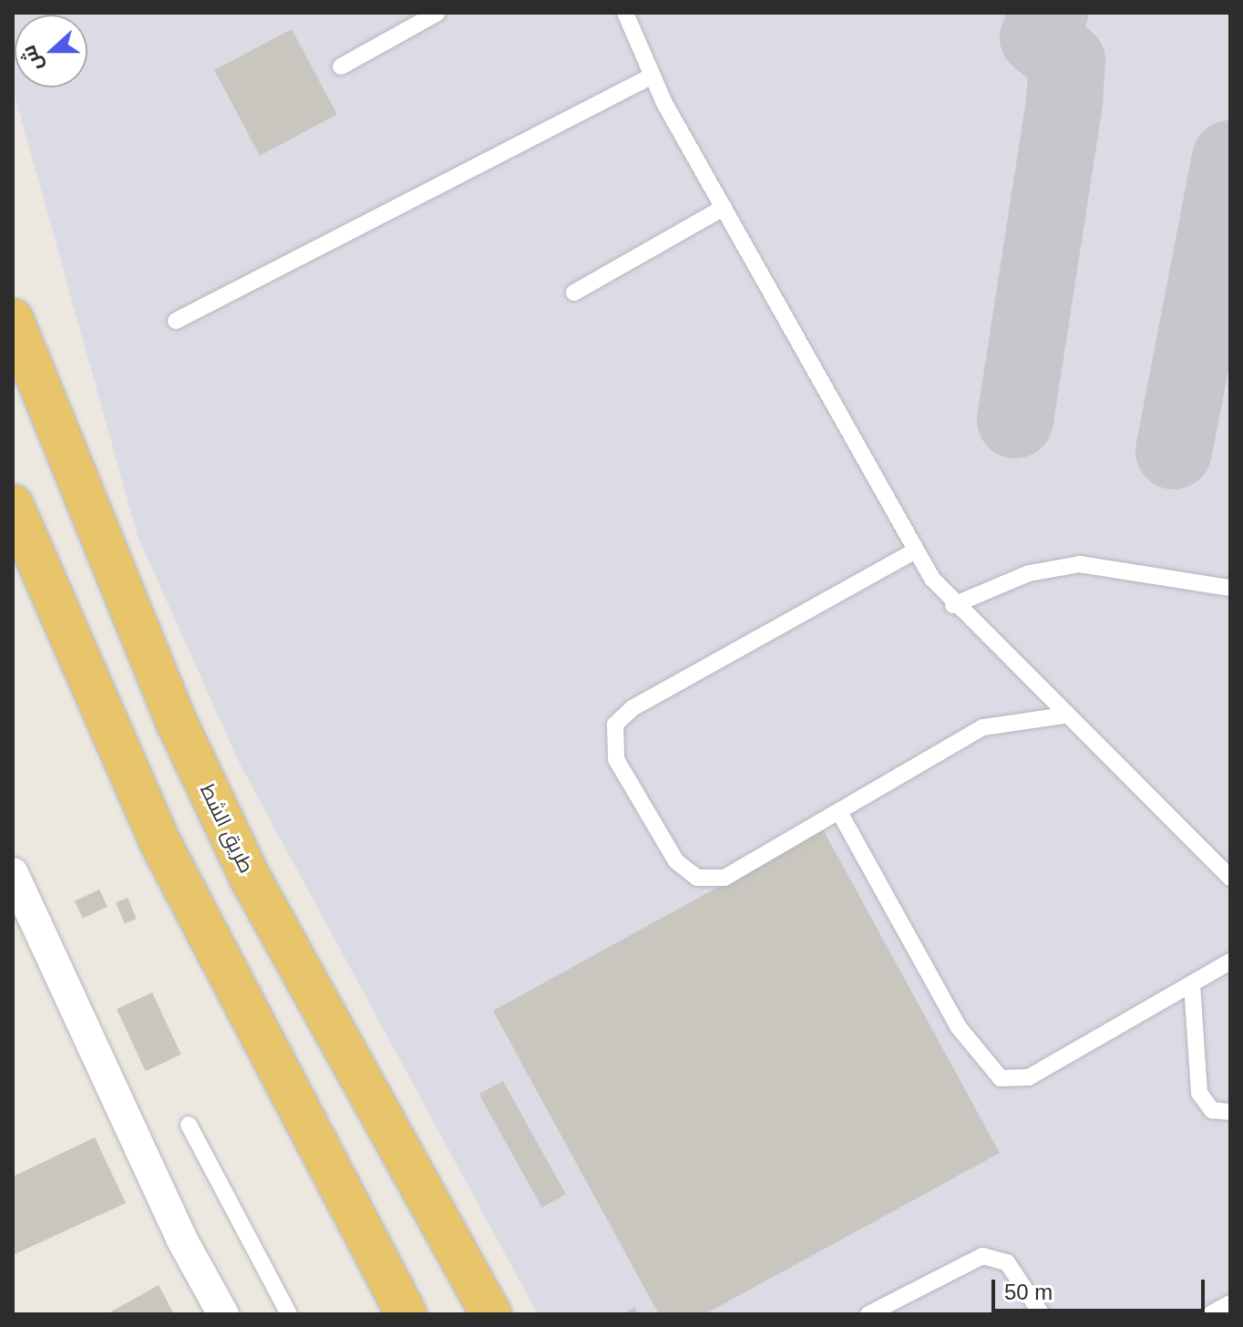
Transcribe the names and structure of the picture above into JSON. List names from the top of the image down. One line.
{"streets":{"highway":["طريق الشط"]},"scale_bar":"50 m","north":"left"}
